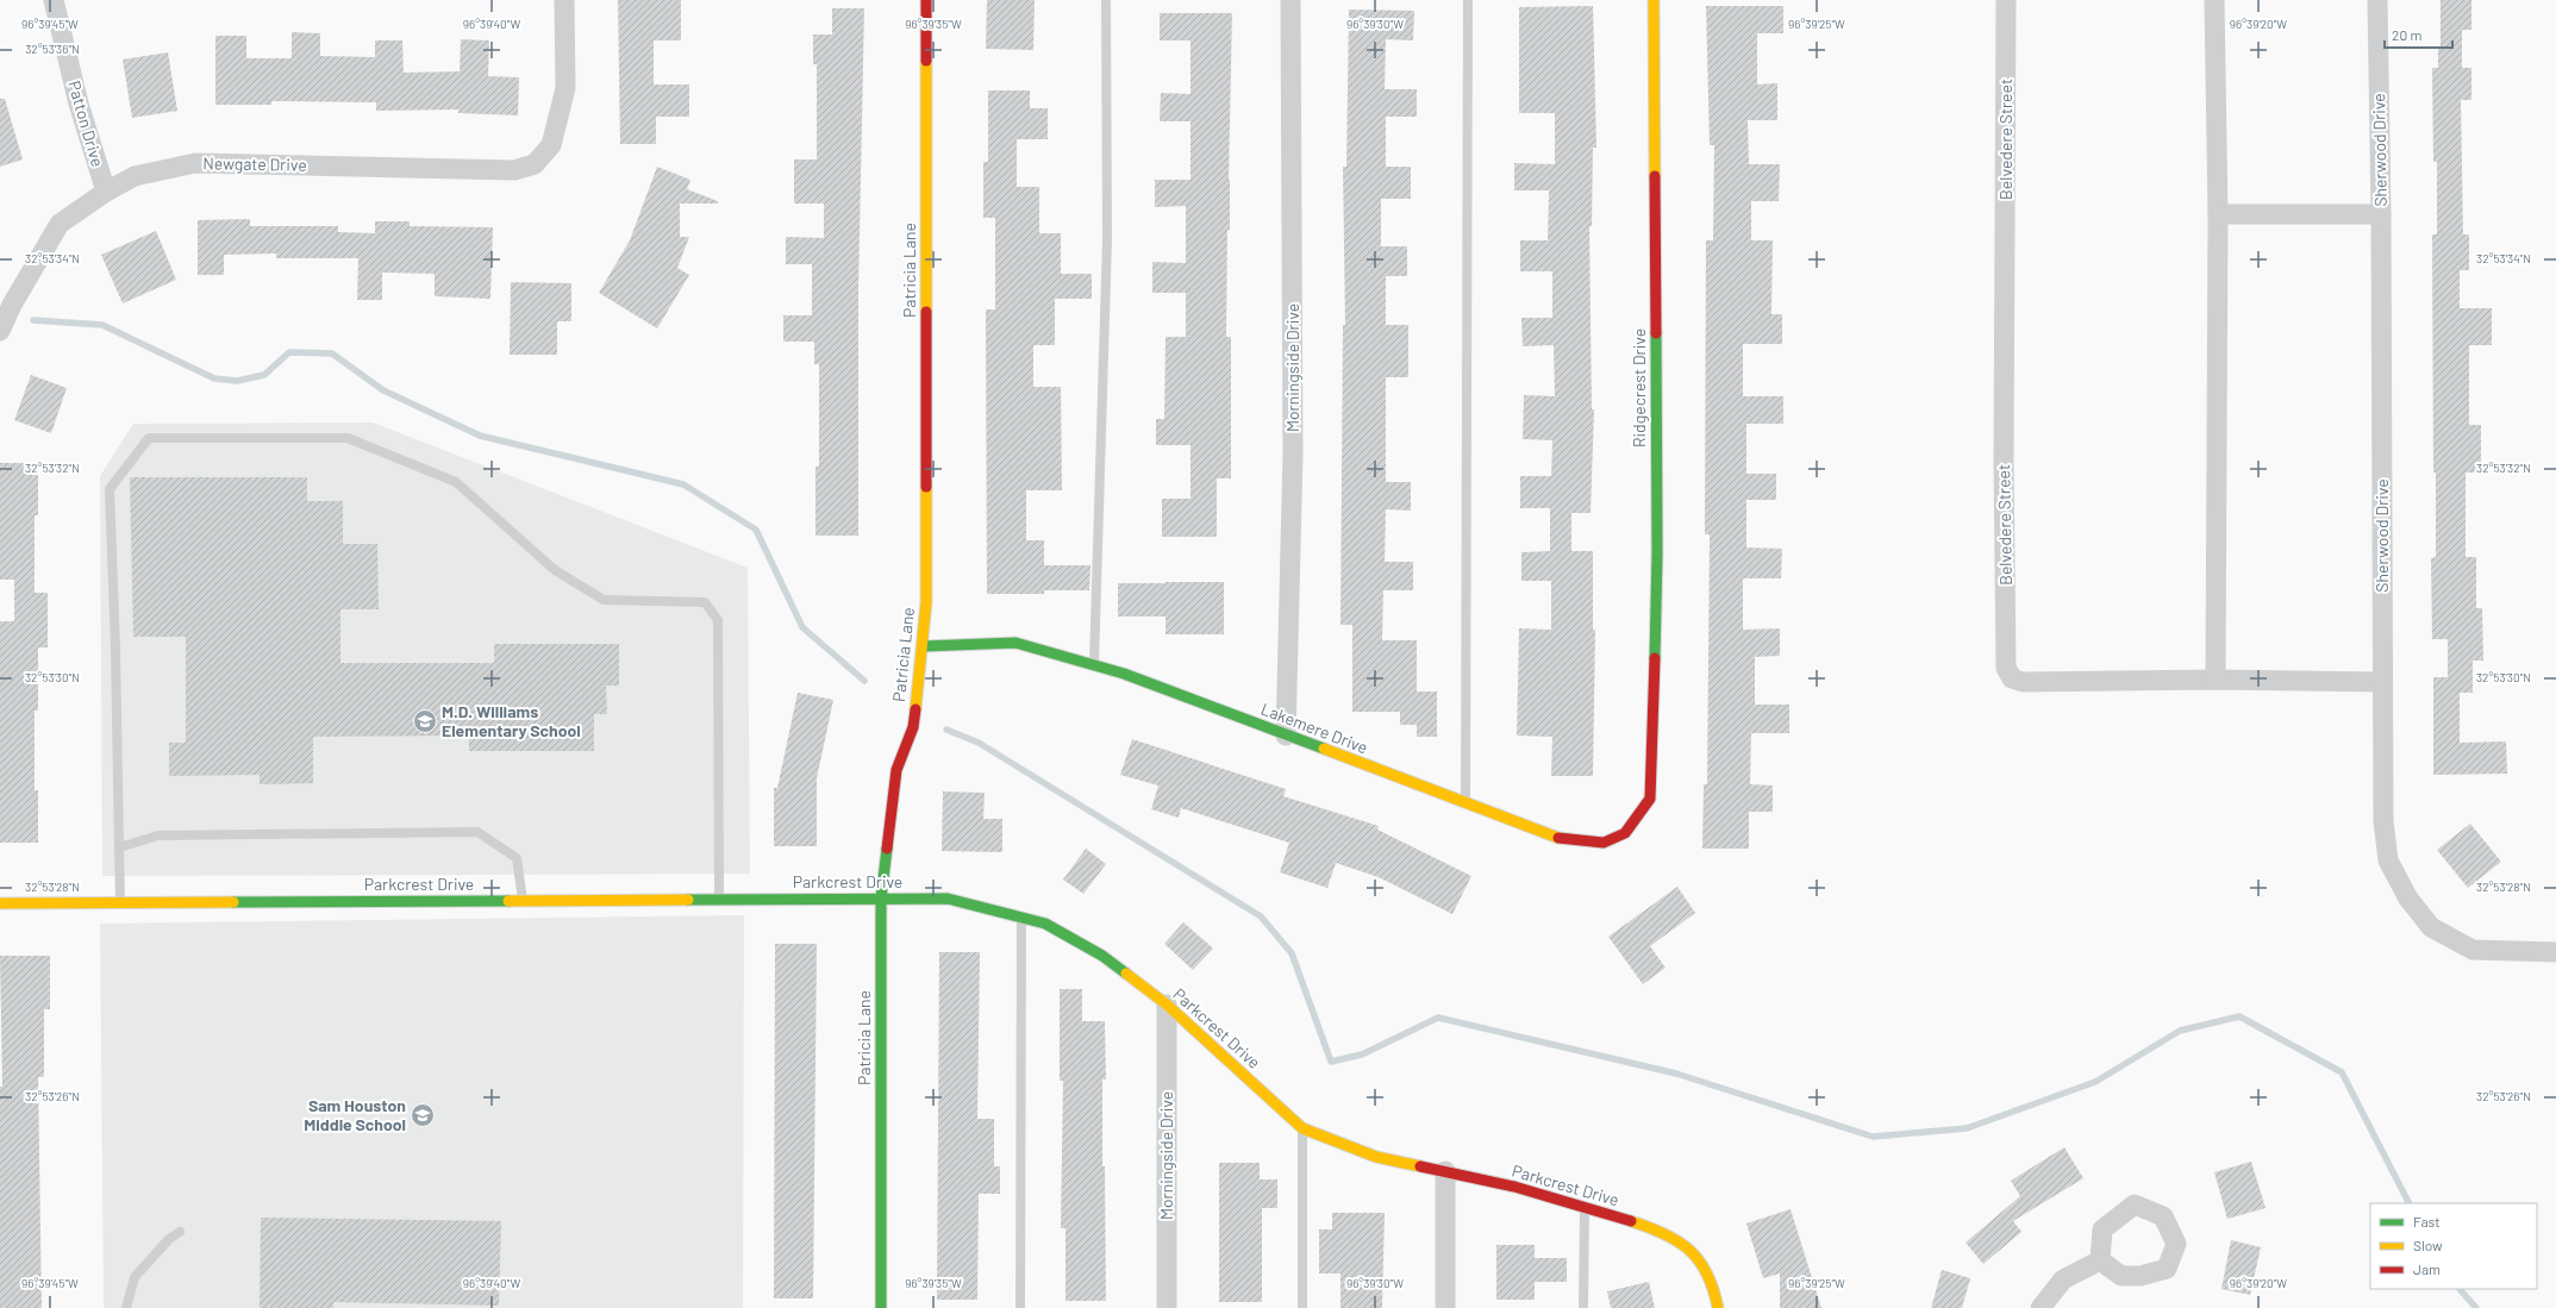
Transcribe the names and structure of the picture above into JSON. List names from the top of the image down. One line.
{"streets":{"street":["Patton Drive","Belvedere Street","Sherwood Drive","Newgate Drive","Patricia Lane","Morningside Drive","Ridgecrest Drive","Lakemere Drive","Parkcrest Drive"]},"crossings":[["Patton Drive","Newgate Drive"],["Belvedere Street","Sherwood Drive"],["Patricia Lane","Lakemere Drive"],["Patricia Lane","Parkcrest Drive"],["Morningside Drive","Lakemere Drive"],["Morningside Drive","Parkcrest Drive"],["Ridgecrest Drive","Lakemere Drive"]],"places":{"school or university":["M.D. Williams Elementary School","Sam Houston Middle School"]},"legend":["Fast","Slow","Jam"],"scale_bar":"20 m","coordinates":["96°39'45\"W","96°39'40\"W","96°39'35\"W","96°39'30\"W","96°39'25\"W","96°39'20\"W","32°53'36\"N","32°53'34\"N","32°53'32\"N","32°53'30\"N","32°53'28\"N","32°53'26\"N"]}
